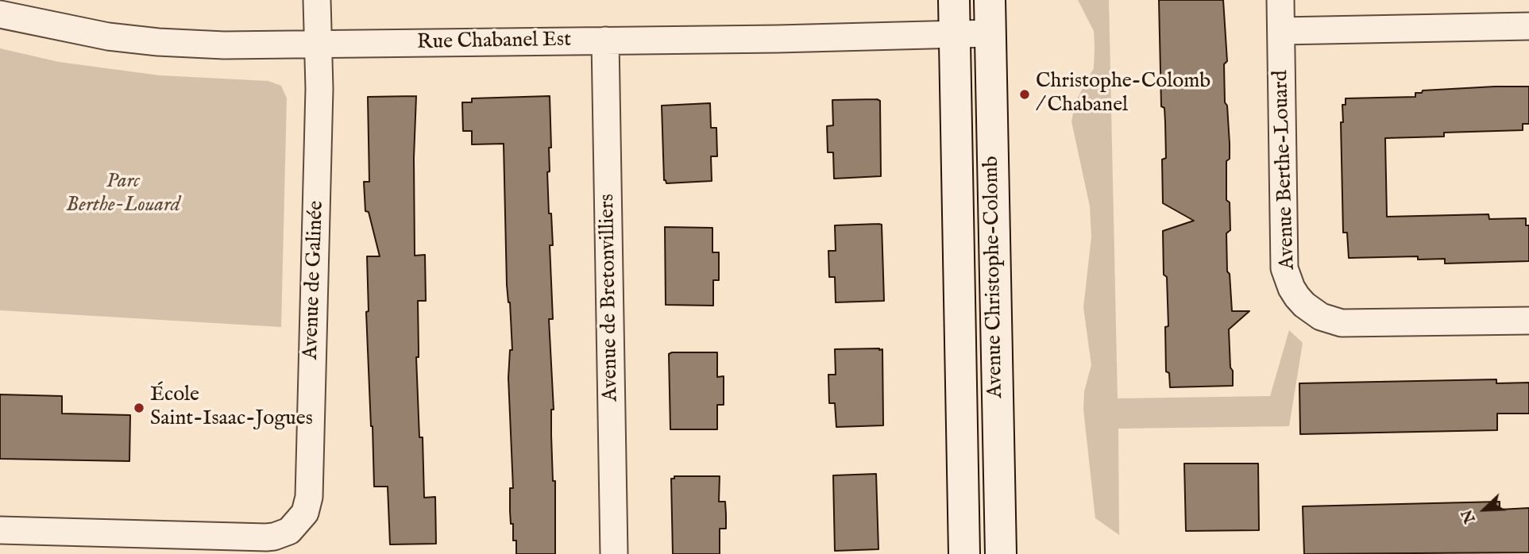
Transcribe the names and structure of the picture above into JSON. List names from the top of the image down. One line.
{"streets":{"main road":["Avenue Christophe-Colomb"],"street":["Rue Chabanel Est","Avenue Berthe-Louard","Avenue de Galinée","Avenue de Bretonvilliers"]},"crossings":[["Rue Chabanel Est","Avenue Christophe-Colomb"],["Rue Chabanel Est","Avenue de Galinée"],["Rue Chabanel Est","Avenue de Bretonvilliers"]],"parks":["Parc Berthe-Louard"],"places":["Christophe-Colomb / Chabanel","École Saint-Isaac-Jogues"],"north":"bottom left"}
